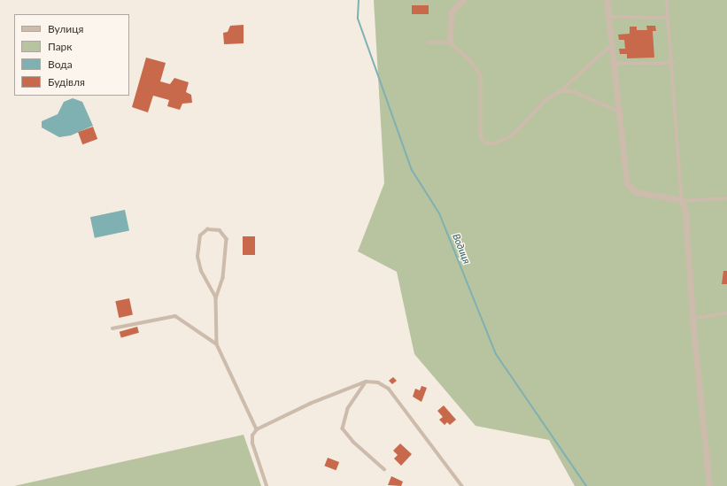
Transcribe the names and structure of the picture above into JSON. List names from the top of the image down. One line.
{"water":["Водиця"],"legend":["Вулиця","Парк","Вода","Будівля"]}
